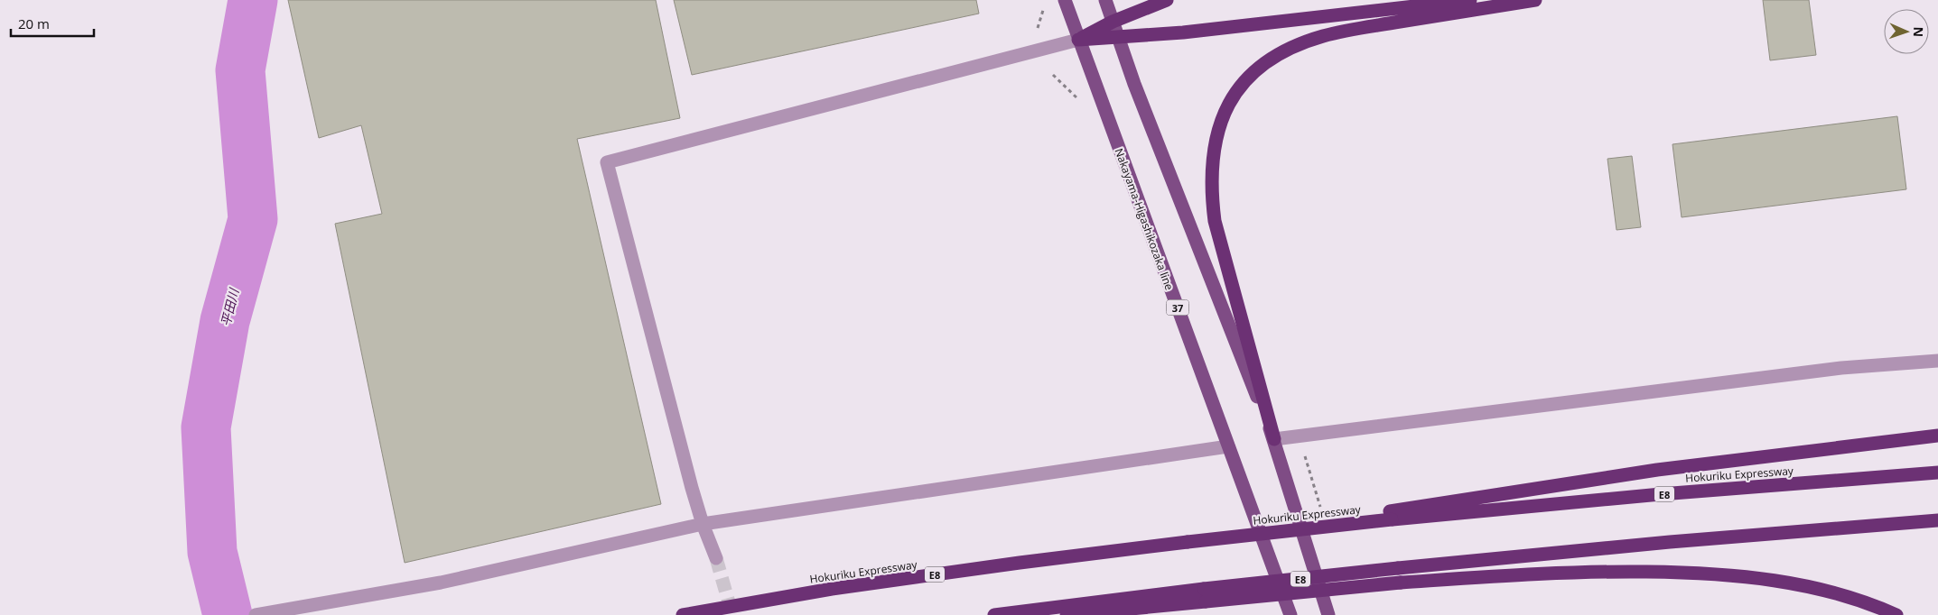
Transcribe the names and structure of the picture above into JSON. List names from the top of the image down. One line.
{"streets":{"highway":["Hokuriku Expressway","E8"],"main road":["Nakayama-Higashikozaka line","37"]},"water":["平田川"],"scale_bar":"20 m","north":"right"}
